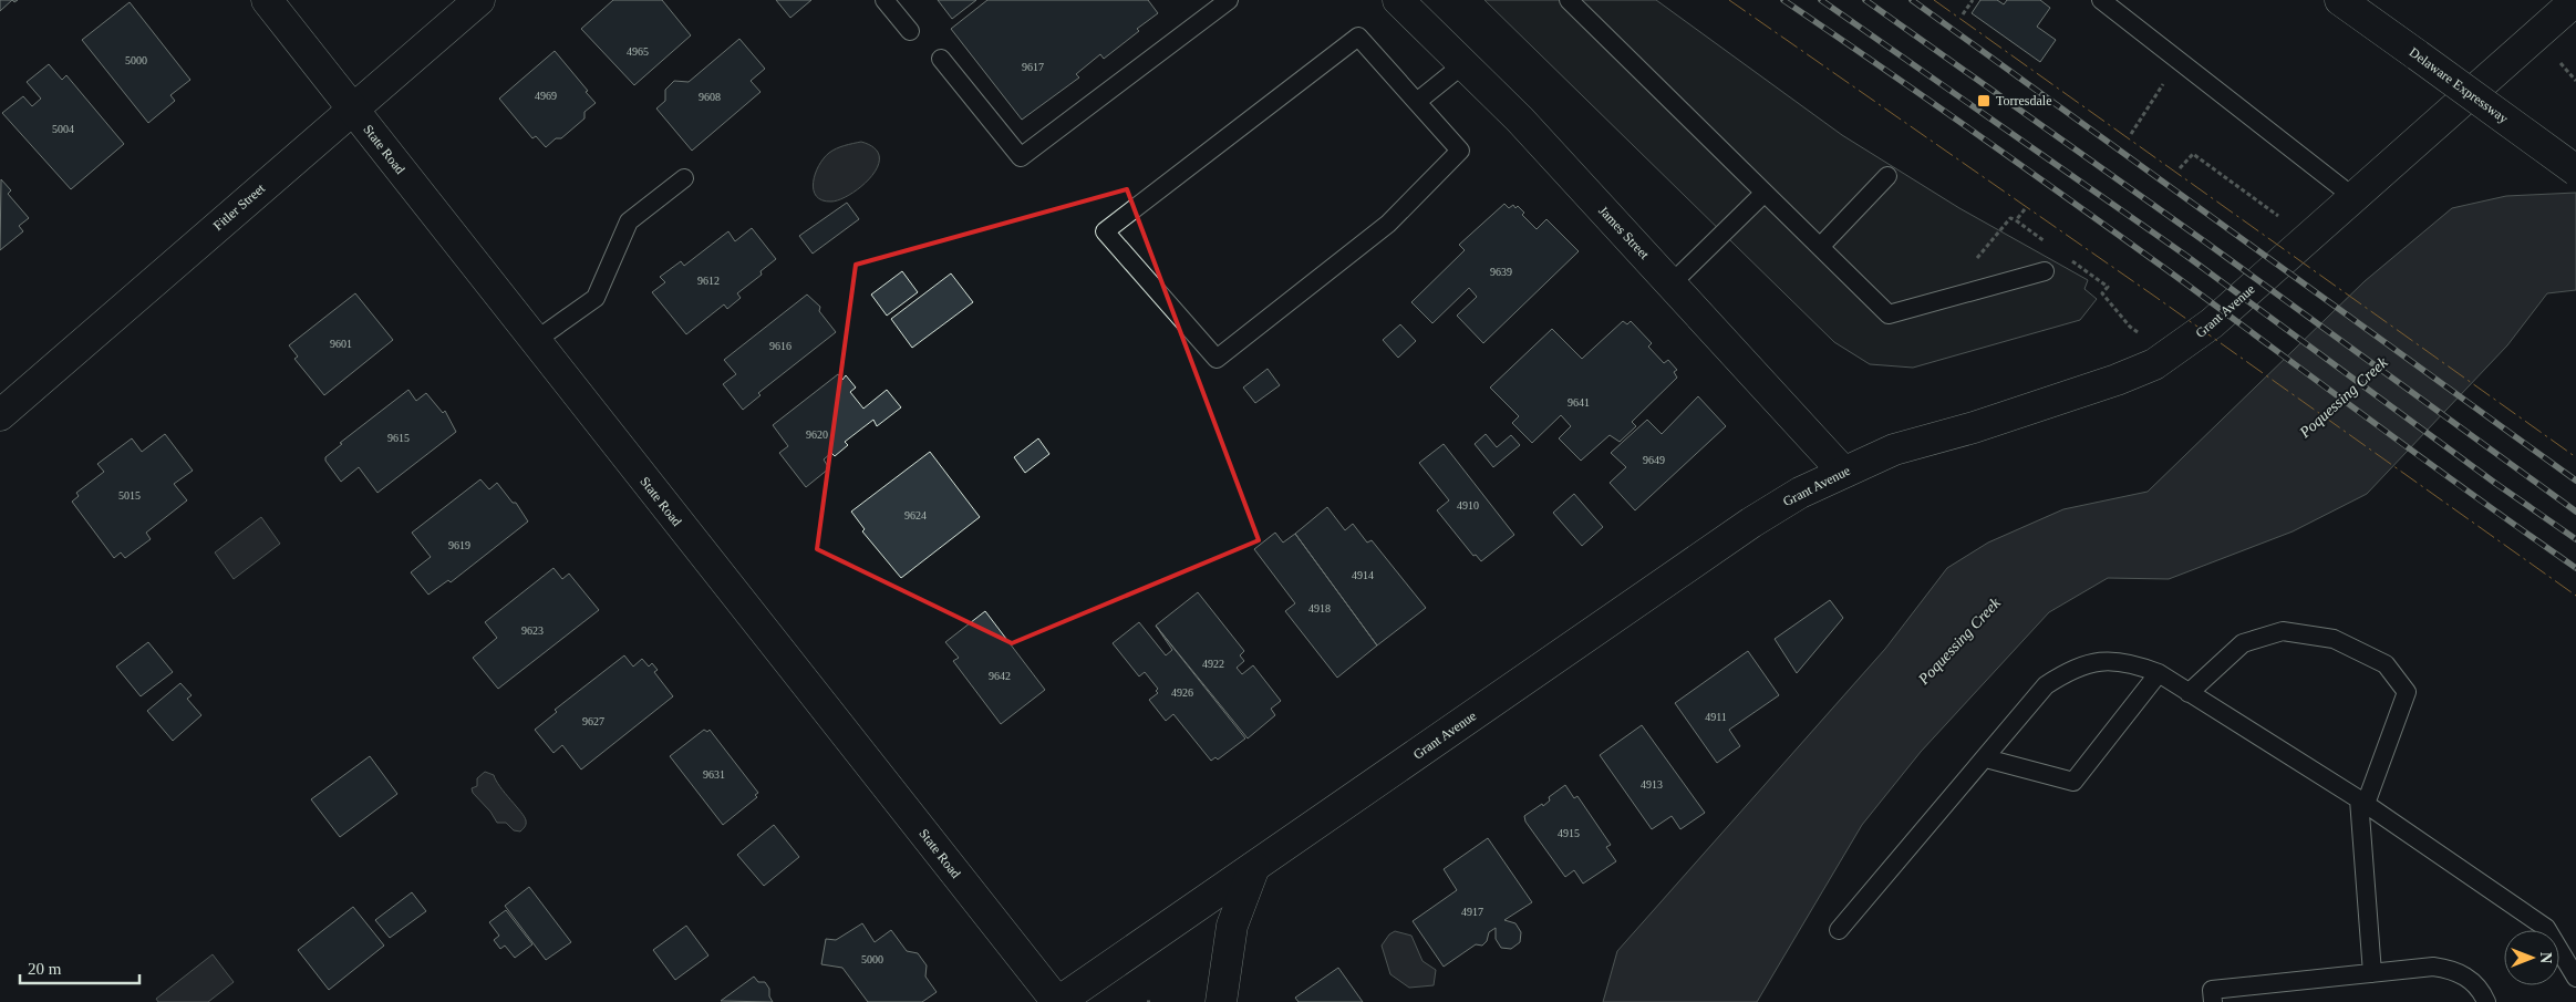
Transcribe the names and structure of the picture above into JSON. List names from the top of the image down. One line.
{"streets":{"main road":["Delaware Expressway","State Road","Fitler Street","James Street","Grant Avenue"]},"crossings":[["State Road","Fitler Street"],["State Road","Grant Avenue"],["James Street","Grant Avenue"]],"water":["Poquessing Creek"],"places":{"transit":["Torresdale"]},"house_numbers":["4965","5000","9617","4969","9608","5004","9639","9612","9601","9616","9641","9620","9615","9649","5015","4910","9624","9619","4914","4918","9623","4922","9642","4926","4911","9627","9631","4913","4915","4917","5000"],"scale_bar":"20 m","north":"right"}
